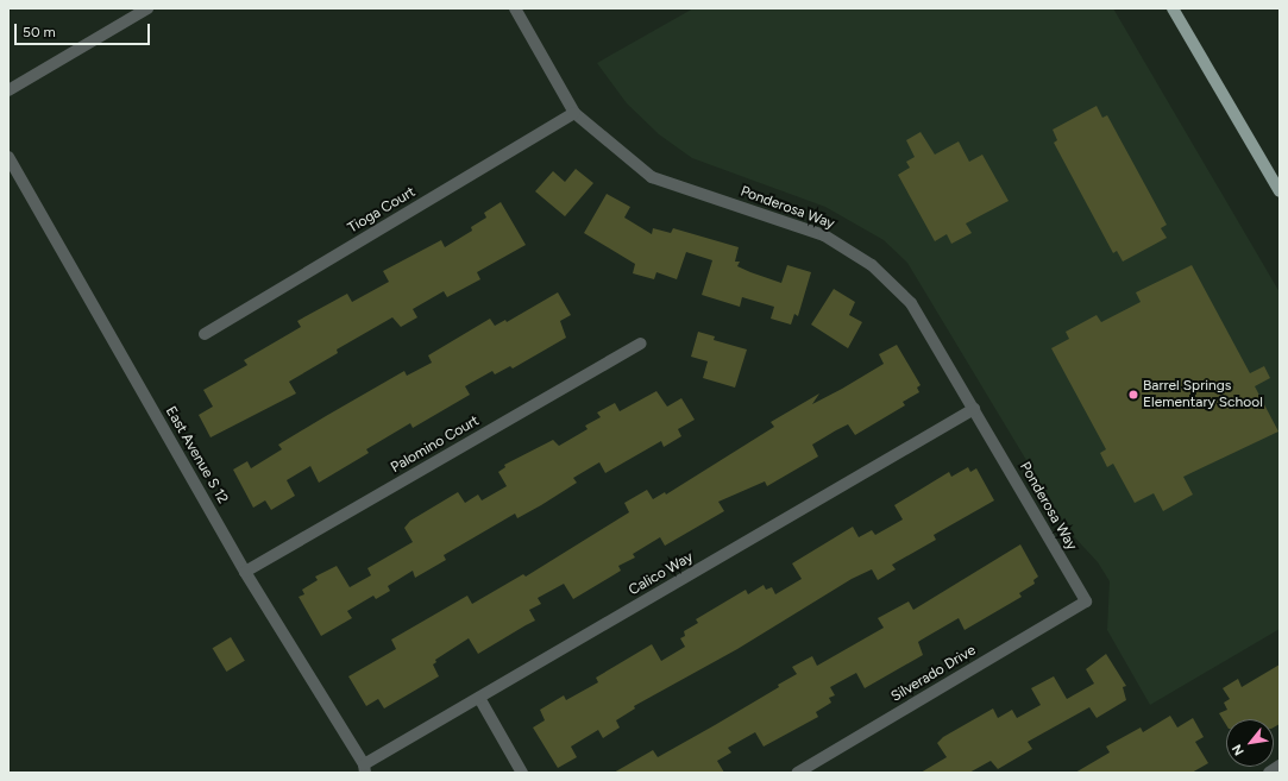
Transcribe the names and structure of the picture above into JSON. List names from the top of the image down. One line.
{"streets":{"street":["Ponderosa Way","Tioga Court","Palomino Court","East Avenue S 12","Calico Way","Silverado Drive"]},"crossings":[["Ponderosa Way","Tioga Court"],["Ponderosa Way","Calico Way"],["Ponderosa Way","Silverado Drive"],["Palomino Court","East Avenue S 12"],["East Avenue S 12","Calico Way"]],"places":["Barrel Springs Elementary School"],"scale_bar":"50 m","north":"bottom left"}
